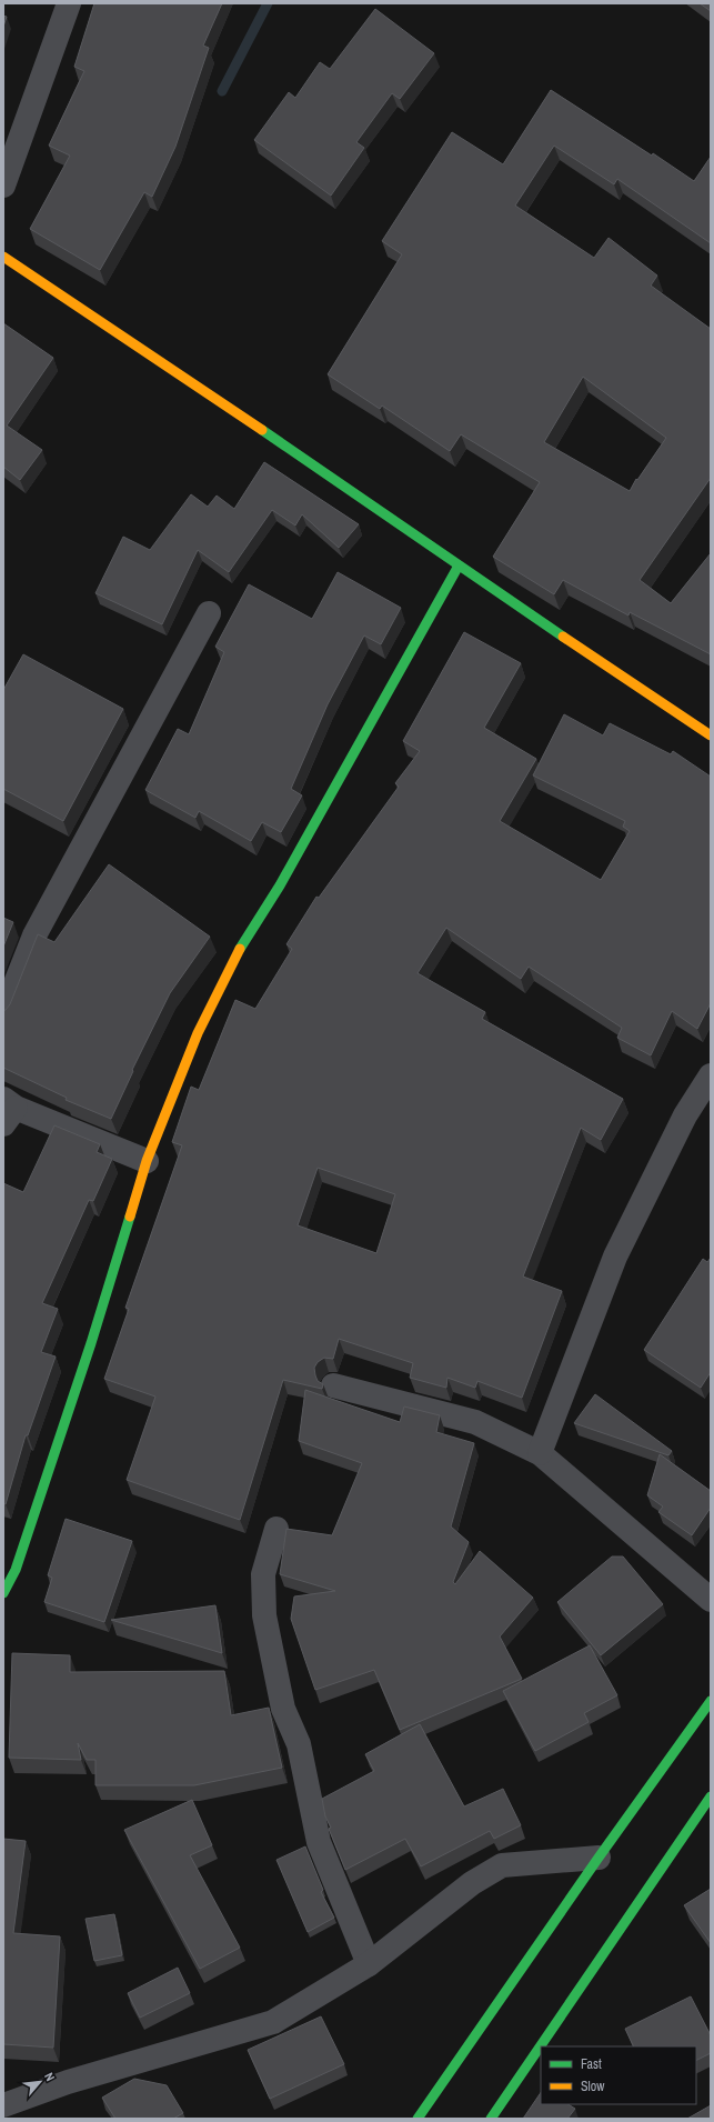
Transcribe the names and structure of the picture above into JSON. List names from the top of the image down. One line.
{"legend":["Fast","Slow"],"north":"top right"}
